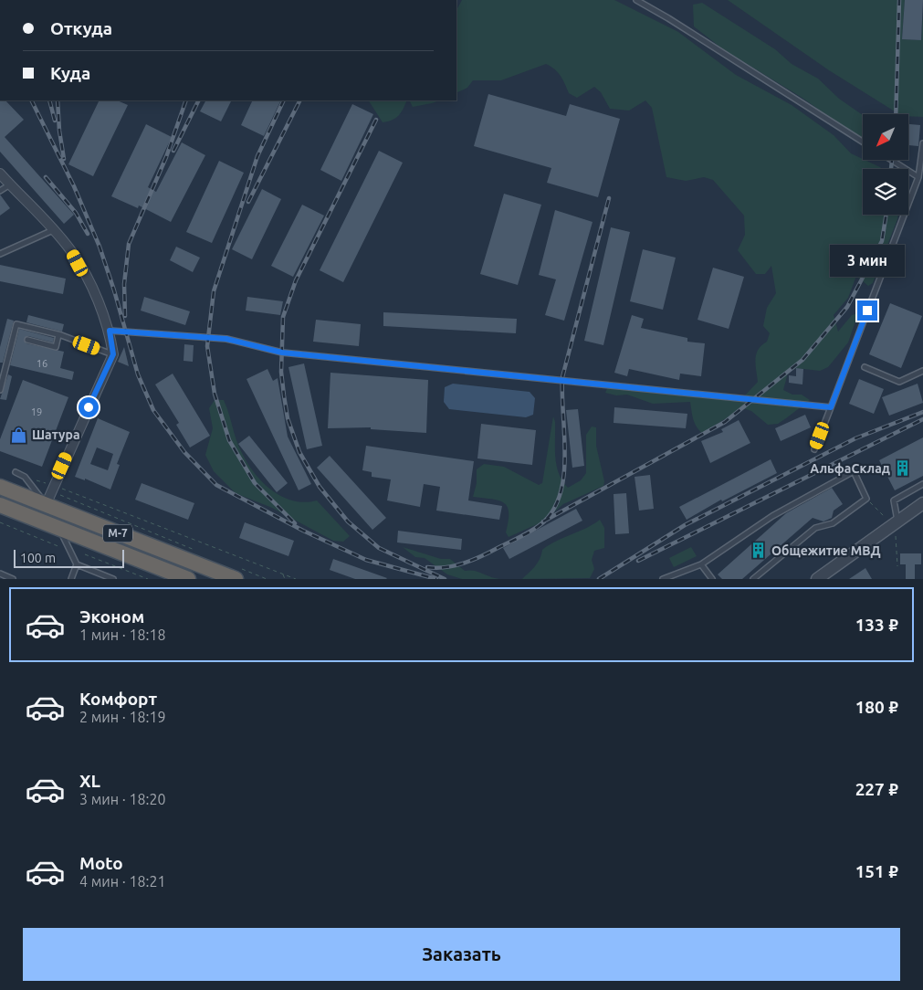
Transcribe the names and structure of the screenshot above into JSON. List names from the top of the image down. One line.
{"streets":{"highway":["М-7"]},"places":{"shop":["Шатура"],"building":["АльфаСклад","Общежитие МВД"]},"house_numbers":["16","19"],"scale_bar":"100 m","north":"bottom left","page":{"banner":["Откуда","Куда"],"bubble":"3 мин","scale":"100 m","list":[{"name":"Эконом","note":"1 мин · 18:18","value":"133 ₽"},{"name":"Комфорт","note":"2 мин · 18:19","value":"180 ₽"},{"name":"XL","note":"3 мин · 18:20","value":"227 ₽"},{"name":"Moto","note":"4 мин · 18:21","value":"151 ₽"}],"buttons":"Заказать"}}
